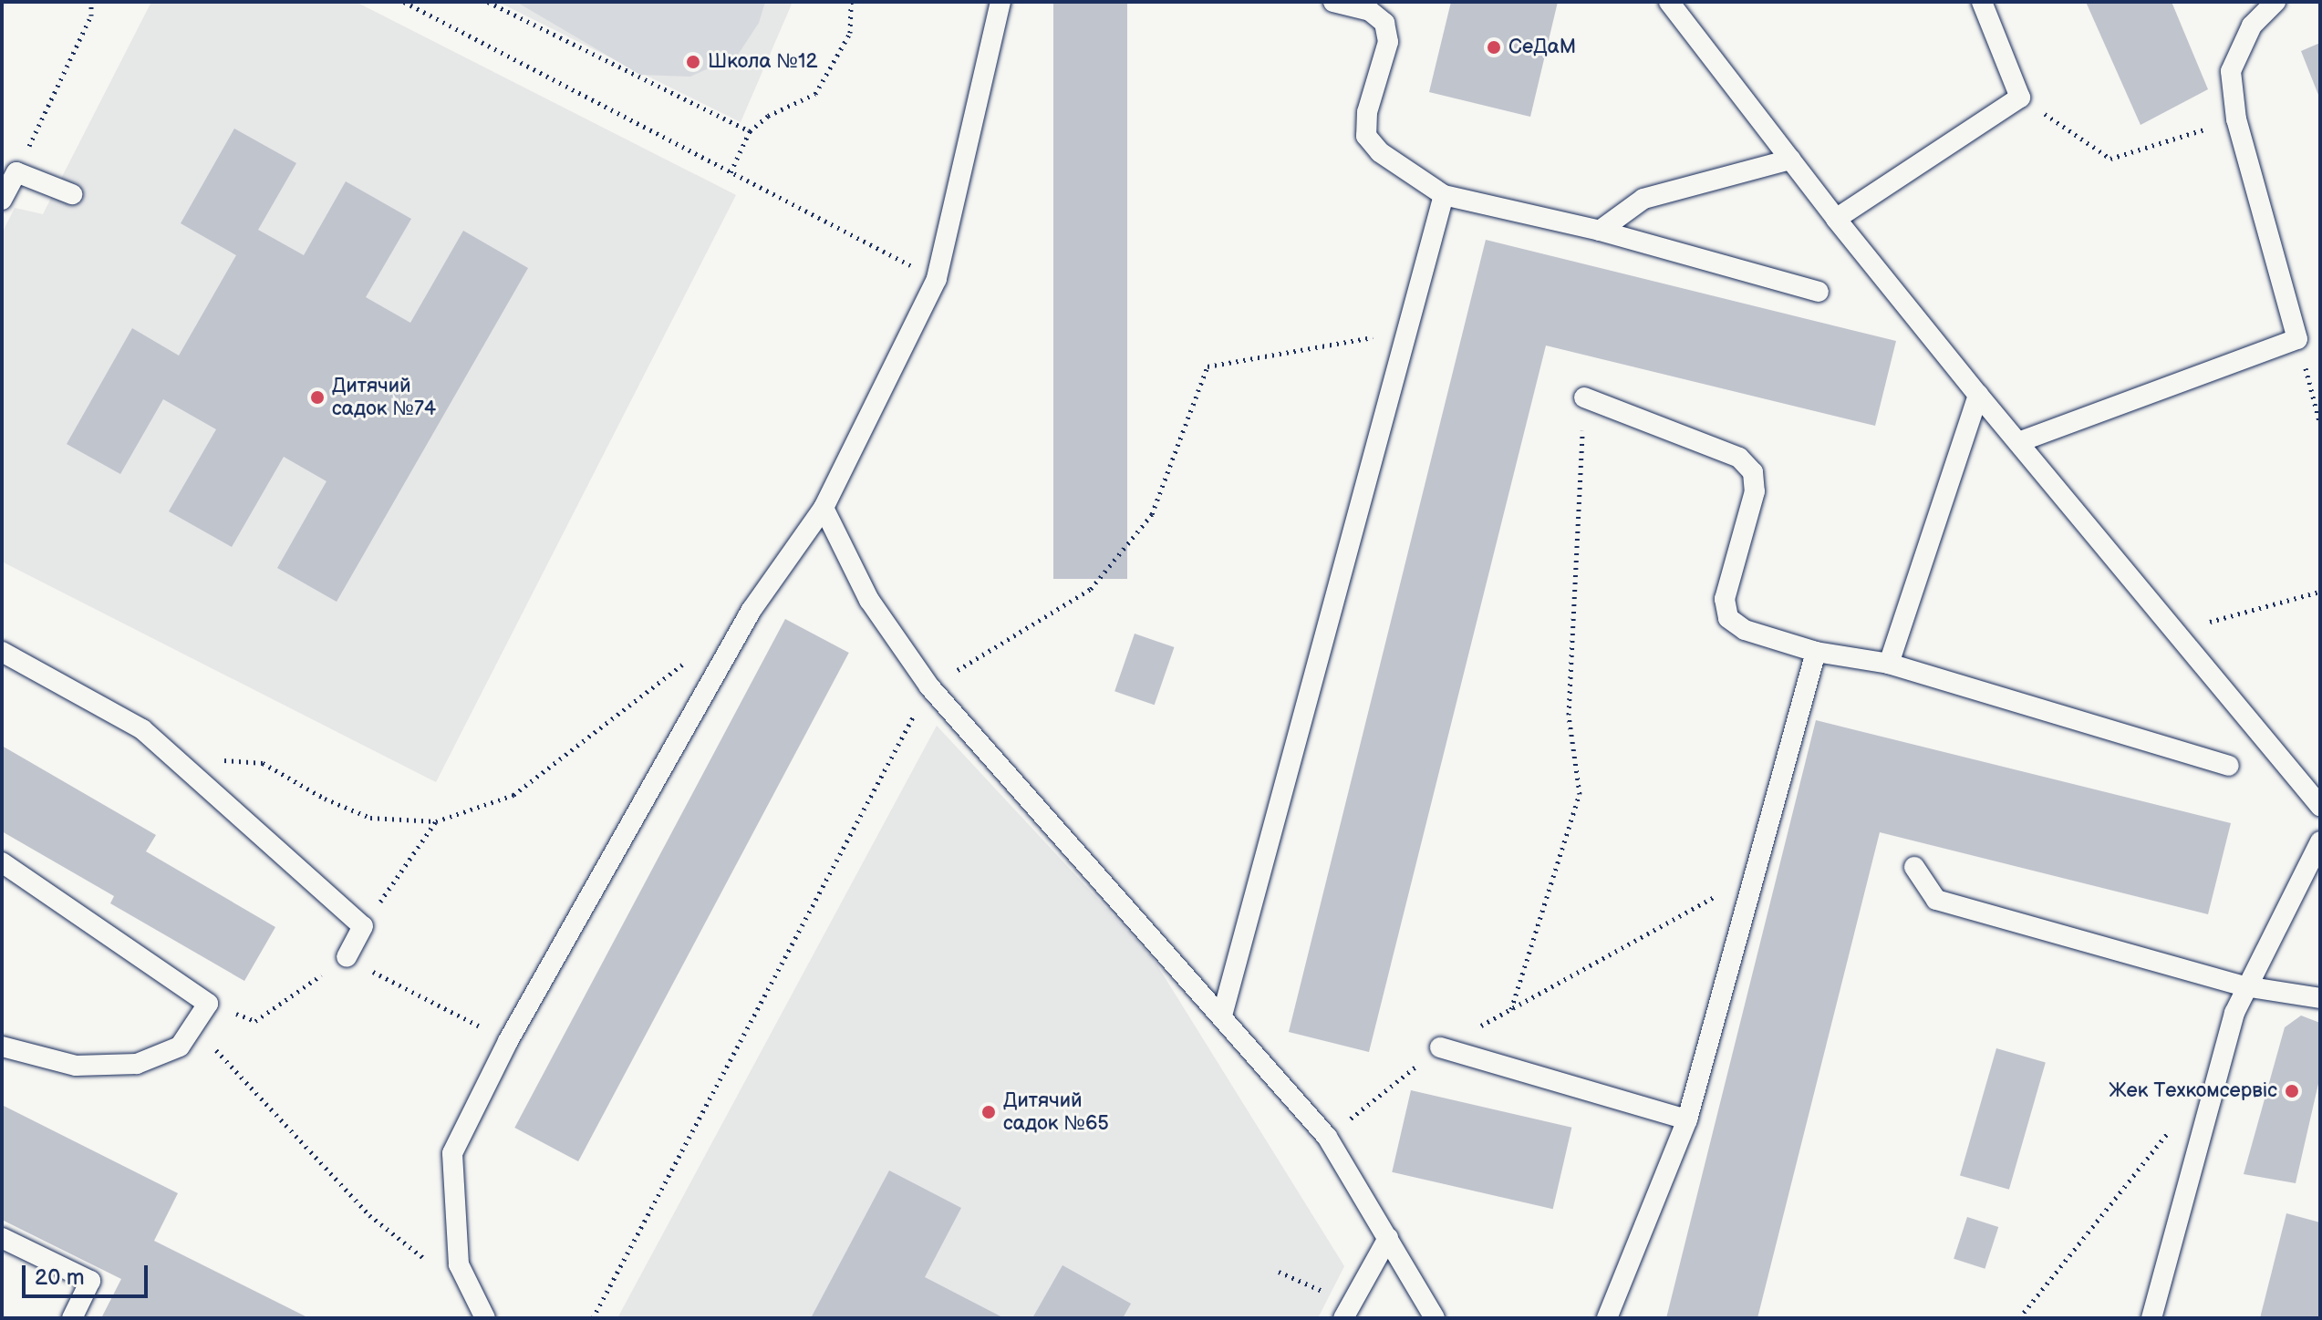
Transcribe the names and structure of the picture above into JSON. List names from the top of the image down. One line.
{"places":["СеДаМ","Школа №12","Дитячий садок №74","Жек Техкомсервіс","Дитячий садок №65"],"scale_bar":"20 m"}
